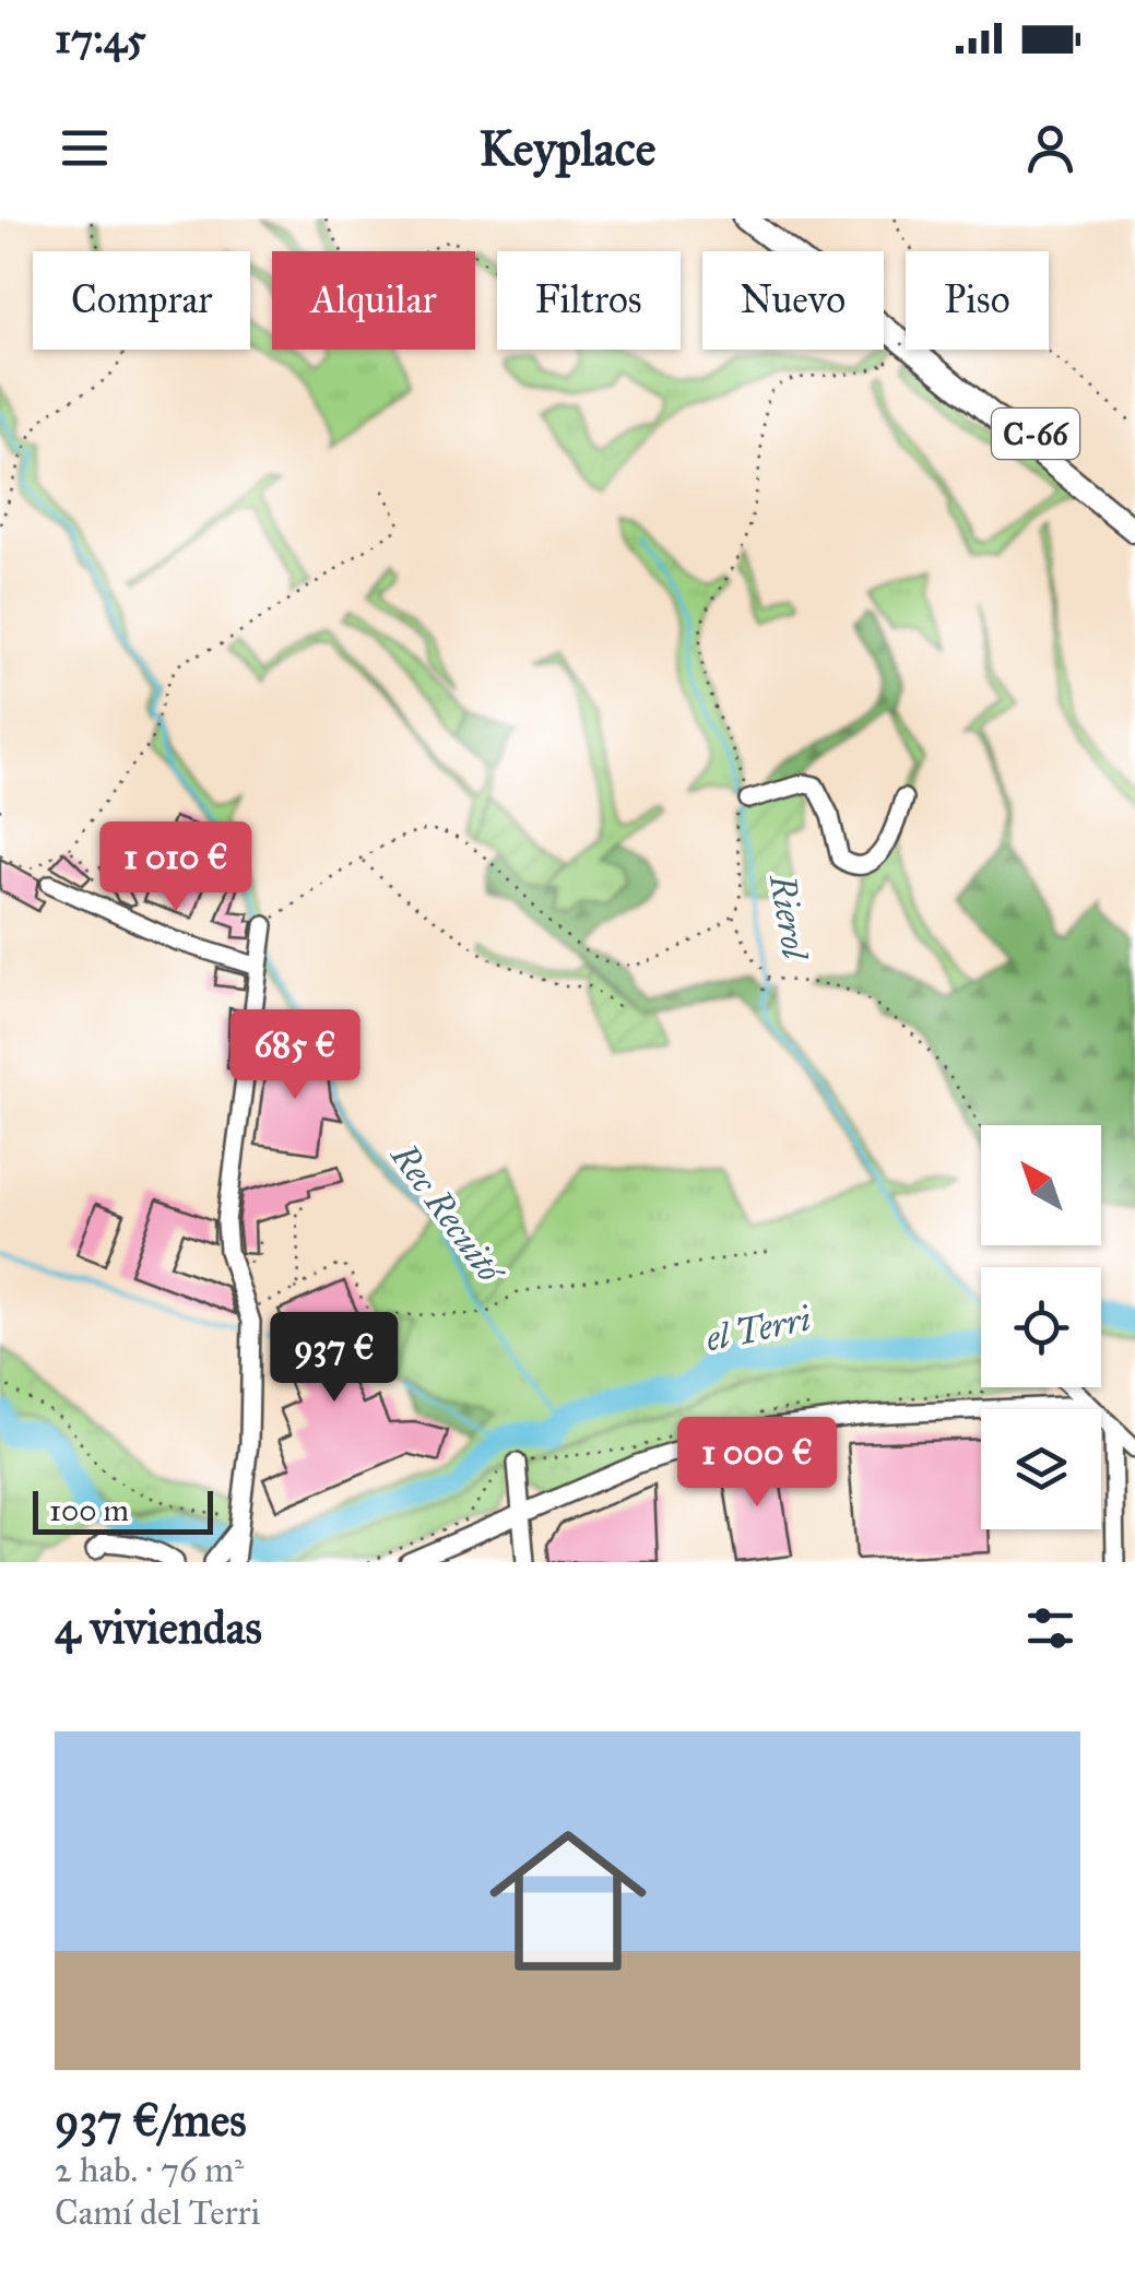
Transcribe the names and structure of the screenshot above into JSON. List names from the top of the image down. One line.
{"streets":{"highway":["C-66"]},"water":["Rierol","Rec Recuitó","el Terri"],"scale_bar":"100 m","north":"top left","page":{"status":"17:45","header":"Keyplace","chip":["Comprar","Alquilar","Filtros","Nuevo","Piso"],"price":["1 010 €","685 €","937 €","1 000 €"],"scale":"100 m","heading":"4 viviendas","list":[{"name":"937 €/mes","note":"2 hab. · 76 m² · Camí del Terri"}]}}
